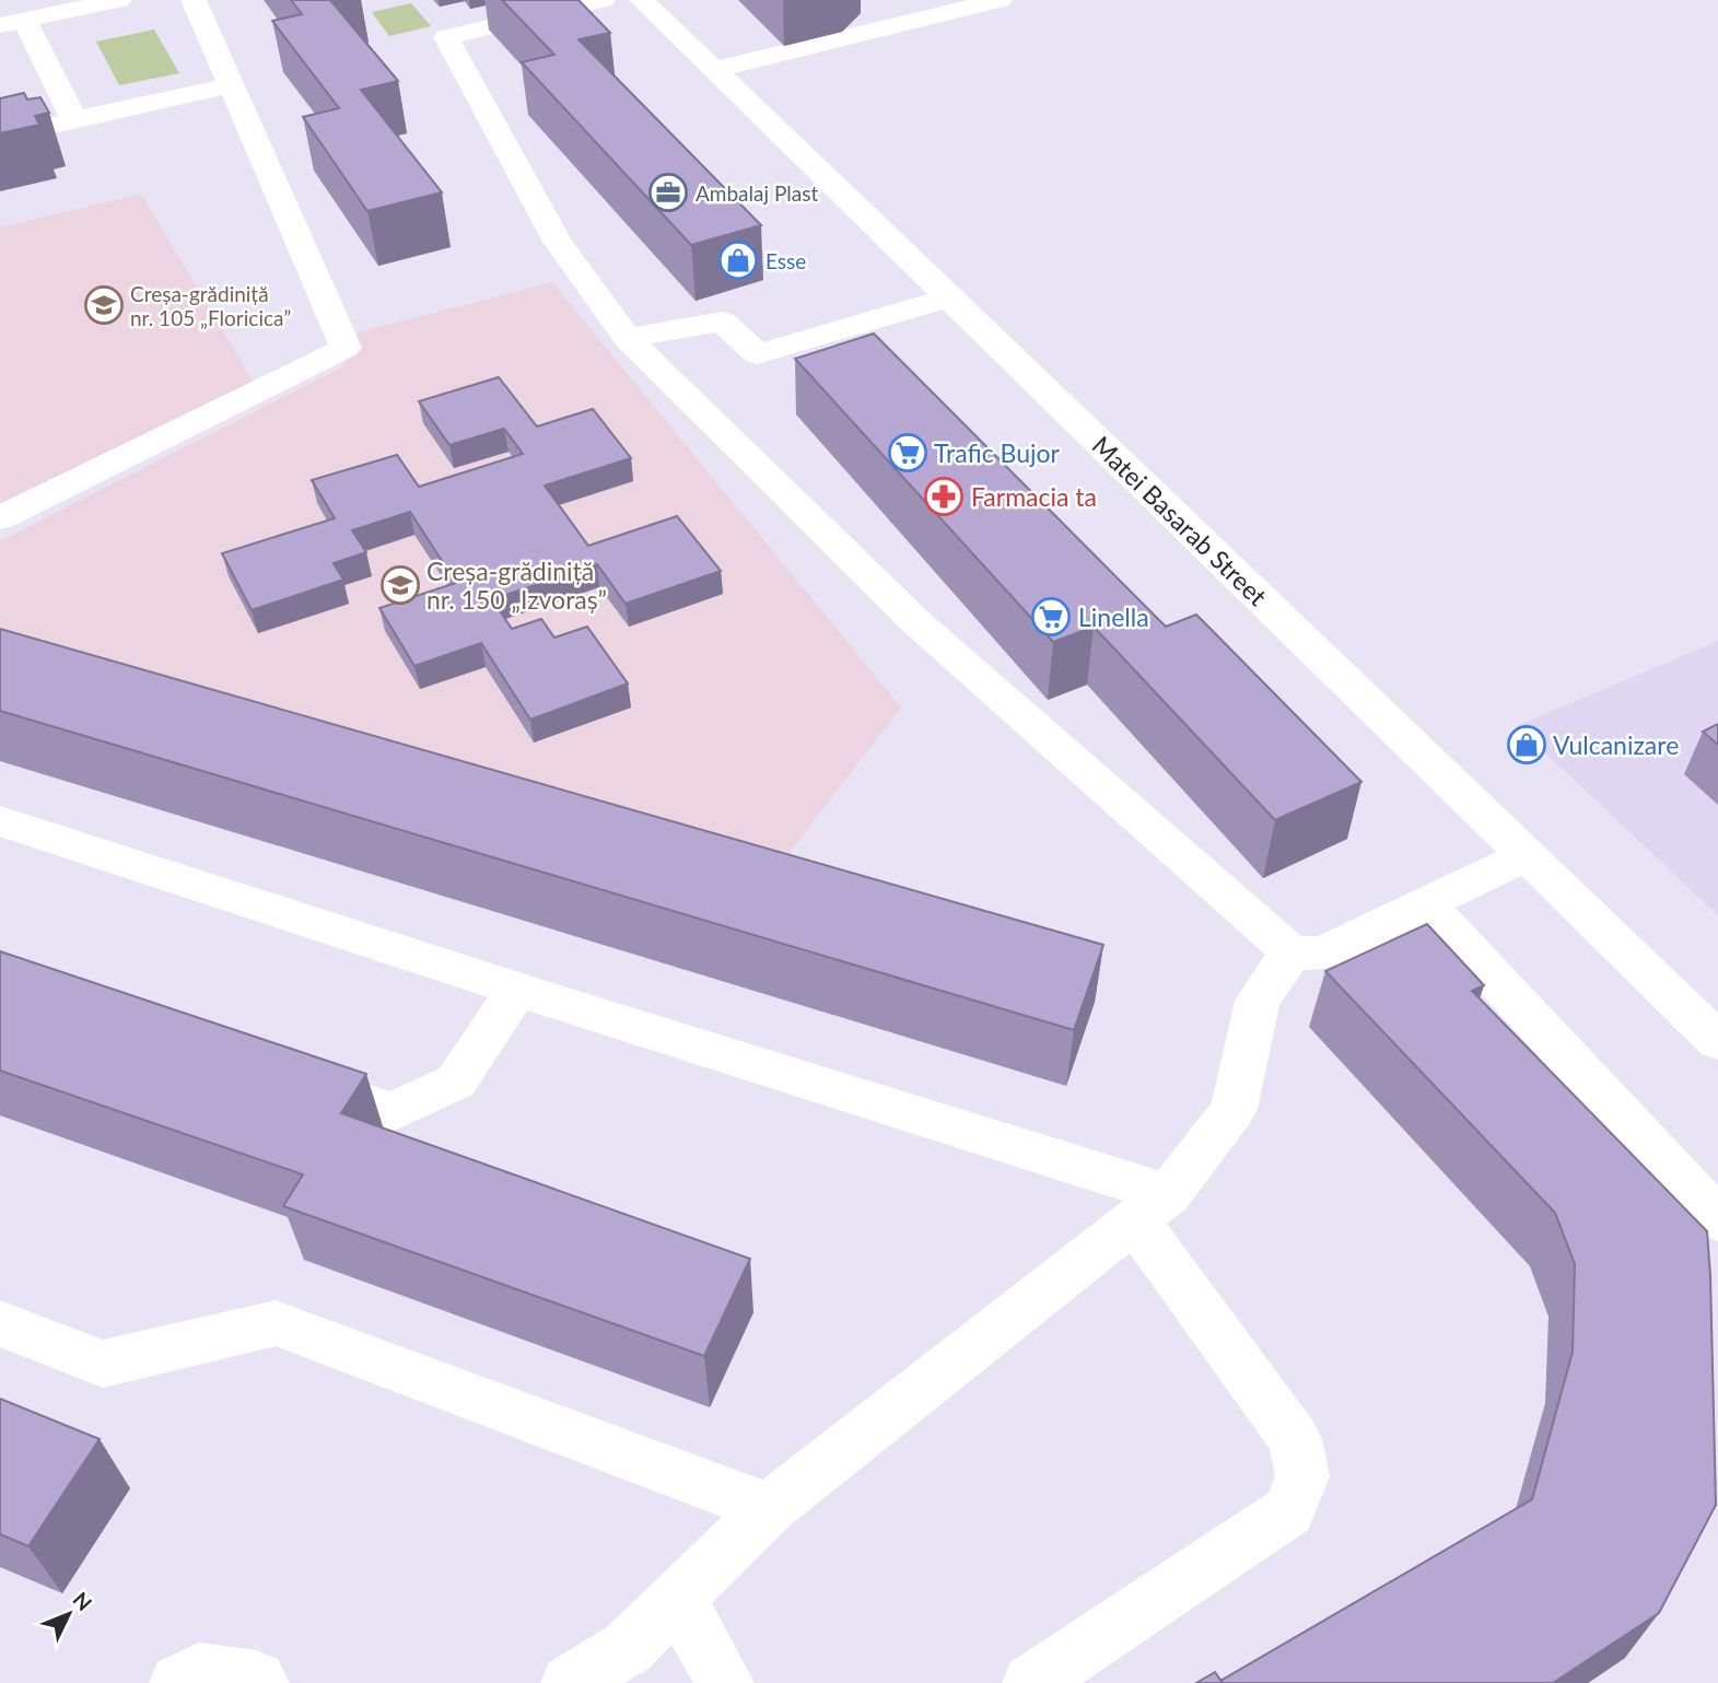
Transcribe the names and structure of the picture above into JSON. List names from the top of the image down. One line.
{"streets":{"street":["Matei Basarab Street"]},"places":{"office":["Ambalaj Plast"],"shop":["Esse","Vulcanizare"],"school or university":["Creșa-grădiniță nr. 105 „Floricica”","Creșa-grădiniță nr. 150 „Izvoraș”"],"supermarket":["Trafic Bujor","Linella"],"pharmacy":["Farmacia ta"]},"north":"top right"}
